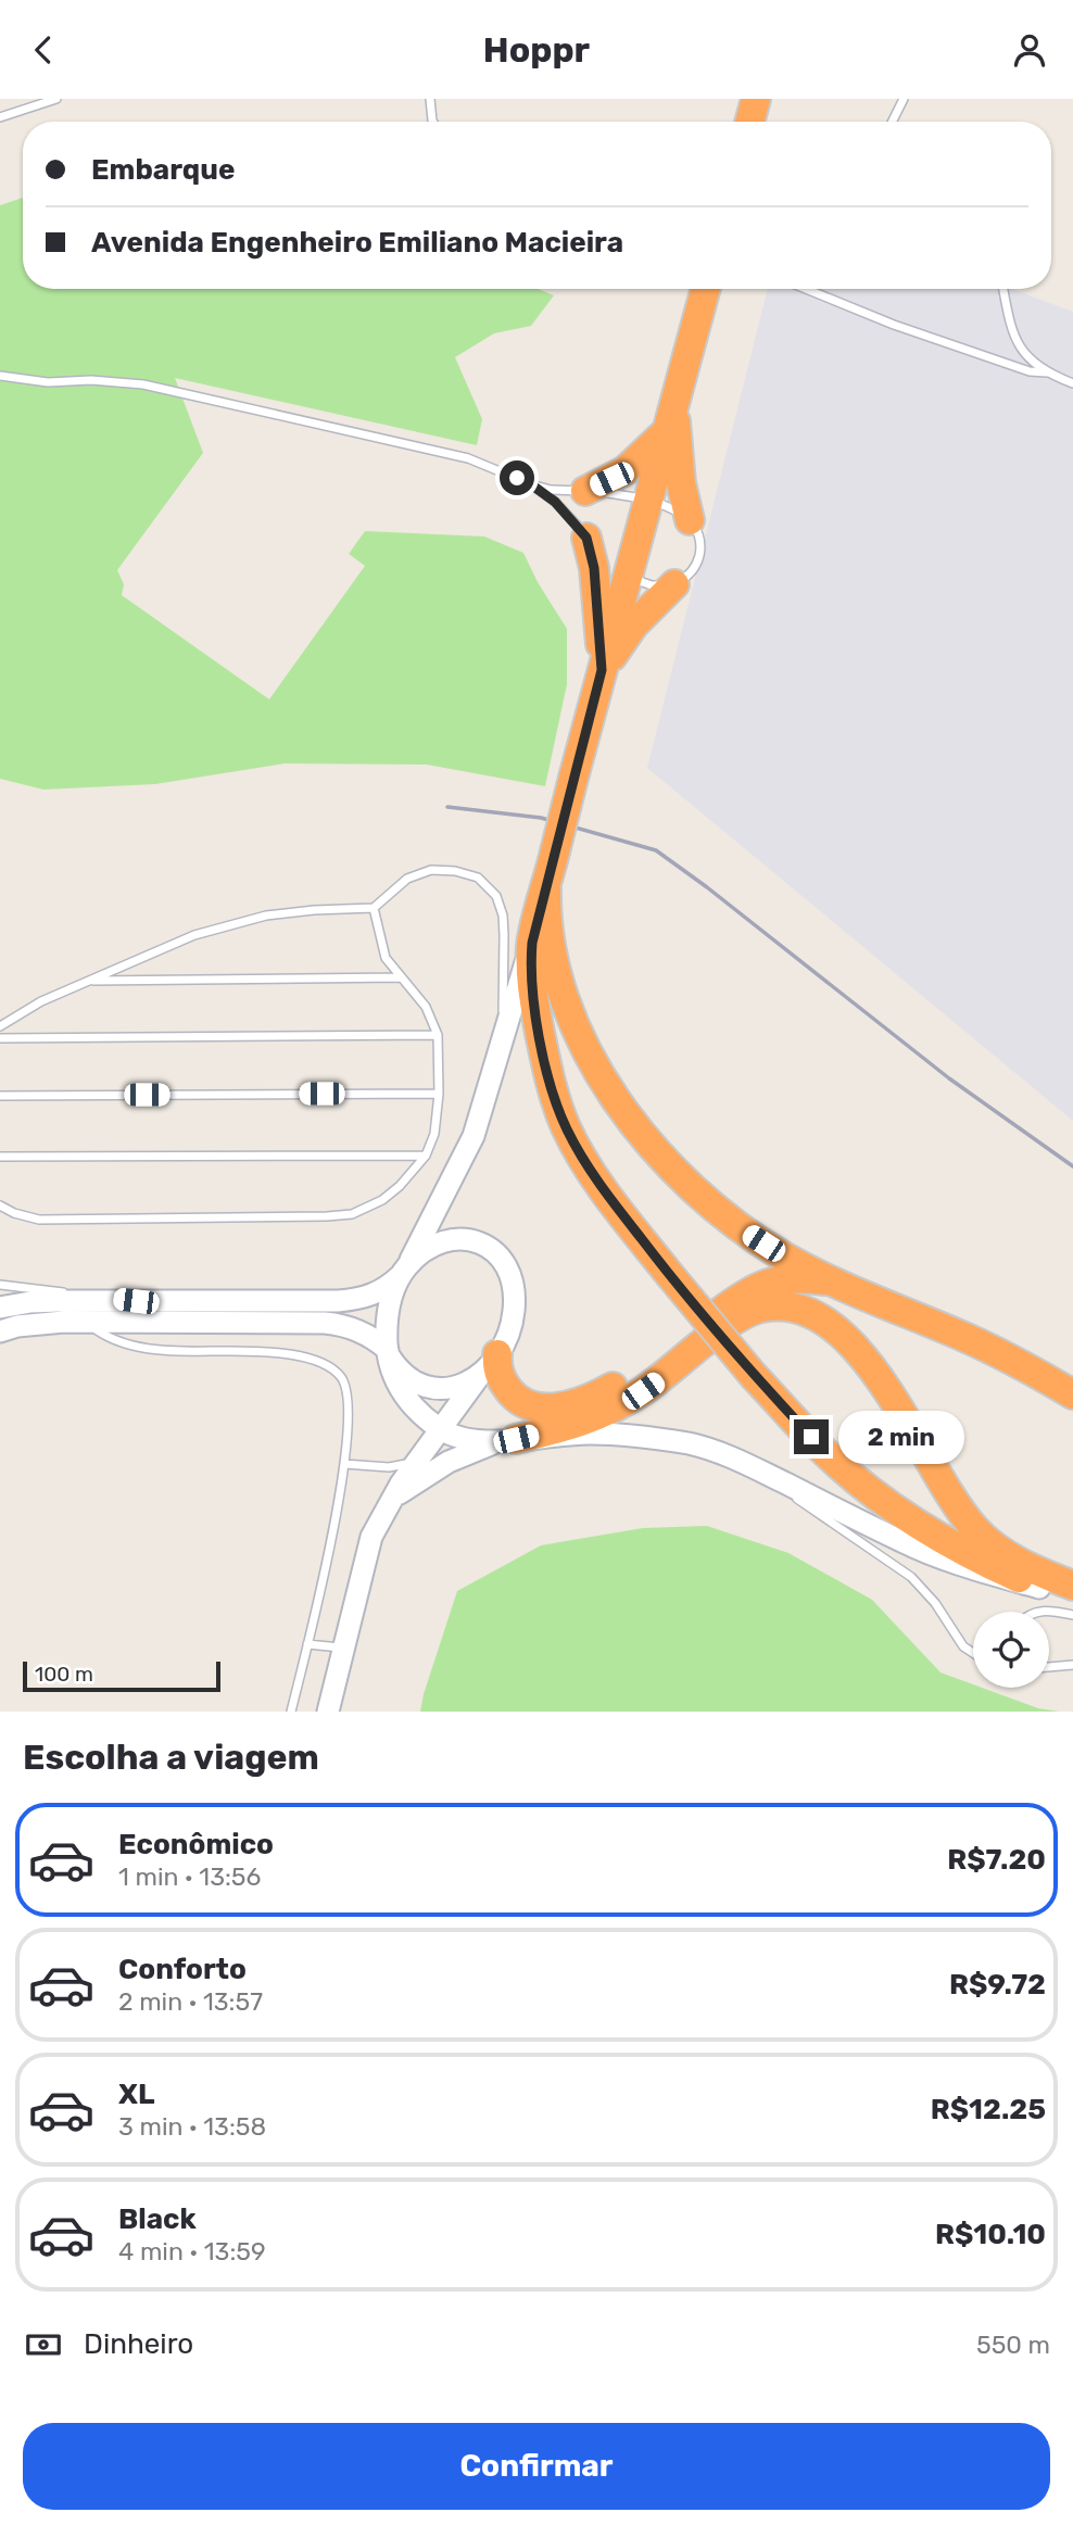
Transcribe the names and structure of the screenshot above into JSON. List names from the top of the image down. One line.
{"scale_bar":"100 m","page":{"header":"Hoppr","banner":["Embarque","Avenida Engenheiro Emiliano Macieira"],"bubble":"2 min","scale":"100 m","heading":"Escolha a viagem","list":[{"name":"Econômico","note":"1 min · 13:56","value":"R$7.20"},{"name":"Conforto","note":"2 min · 13:57","value":"R$9.72"},{"name":"XL","note":"3 min · 13:58","value":"R$12.25"},{"name":"Black","note":"4 min · 13:59","value":"R$10.10"}],"pay":["Dinheiro","550 m"],"buttons":"Confirmar"}}
